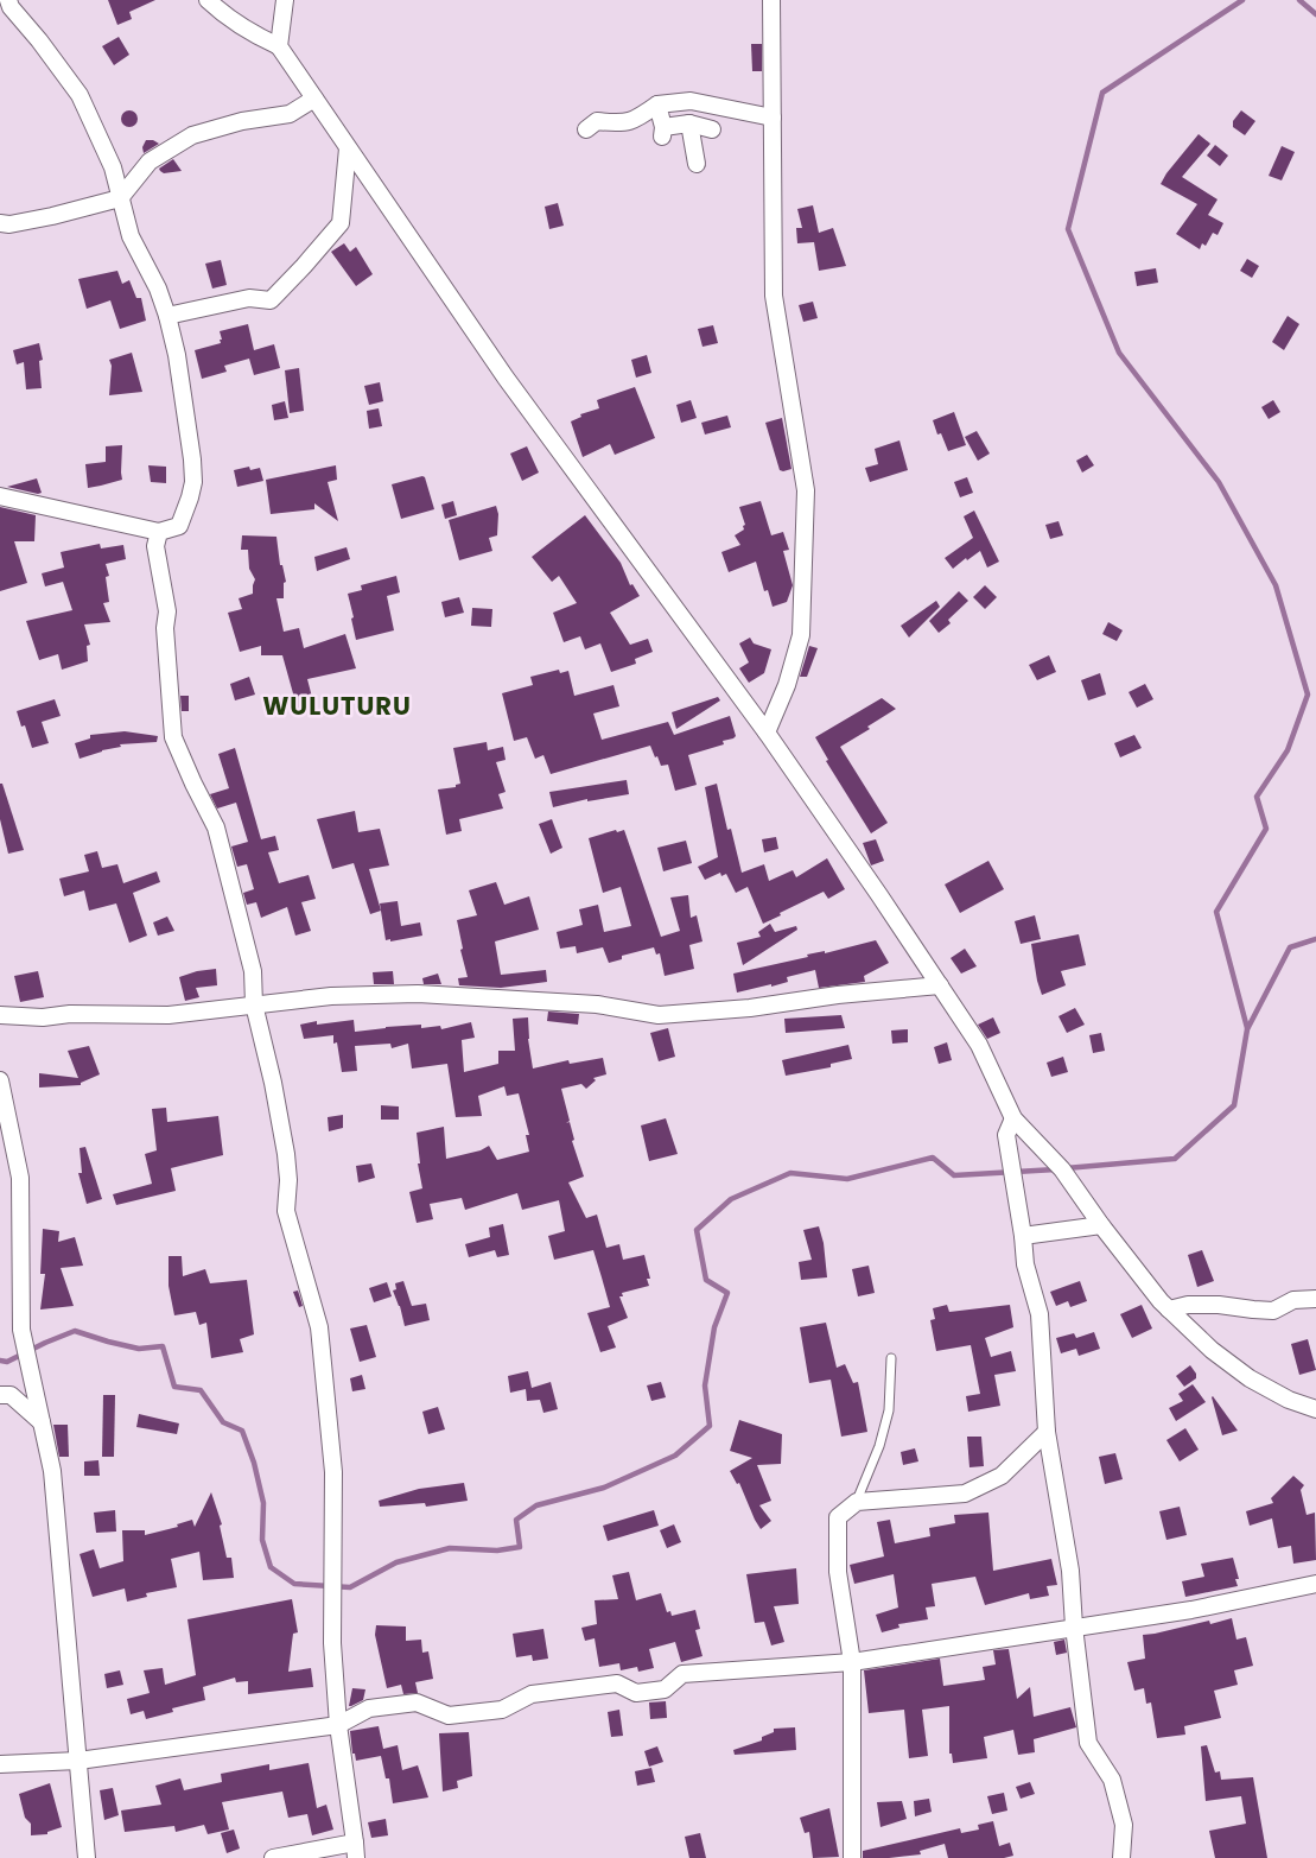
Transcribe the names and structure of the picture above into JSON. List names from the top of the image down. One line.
{"districts":["WULUTURU"]}
